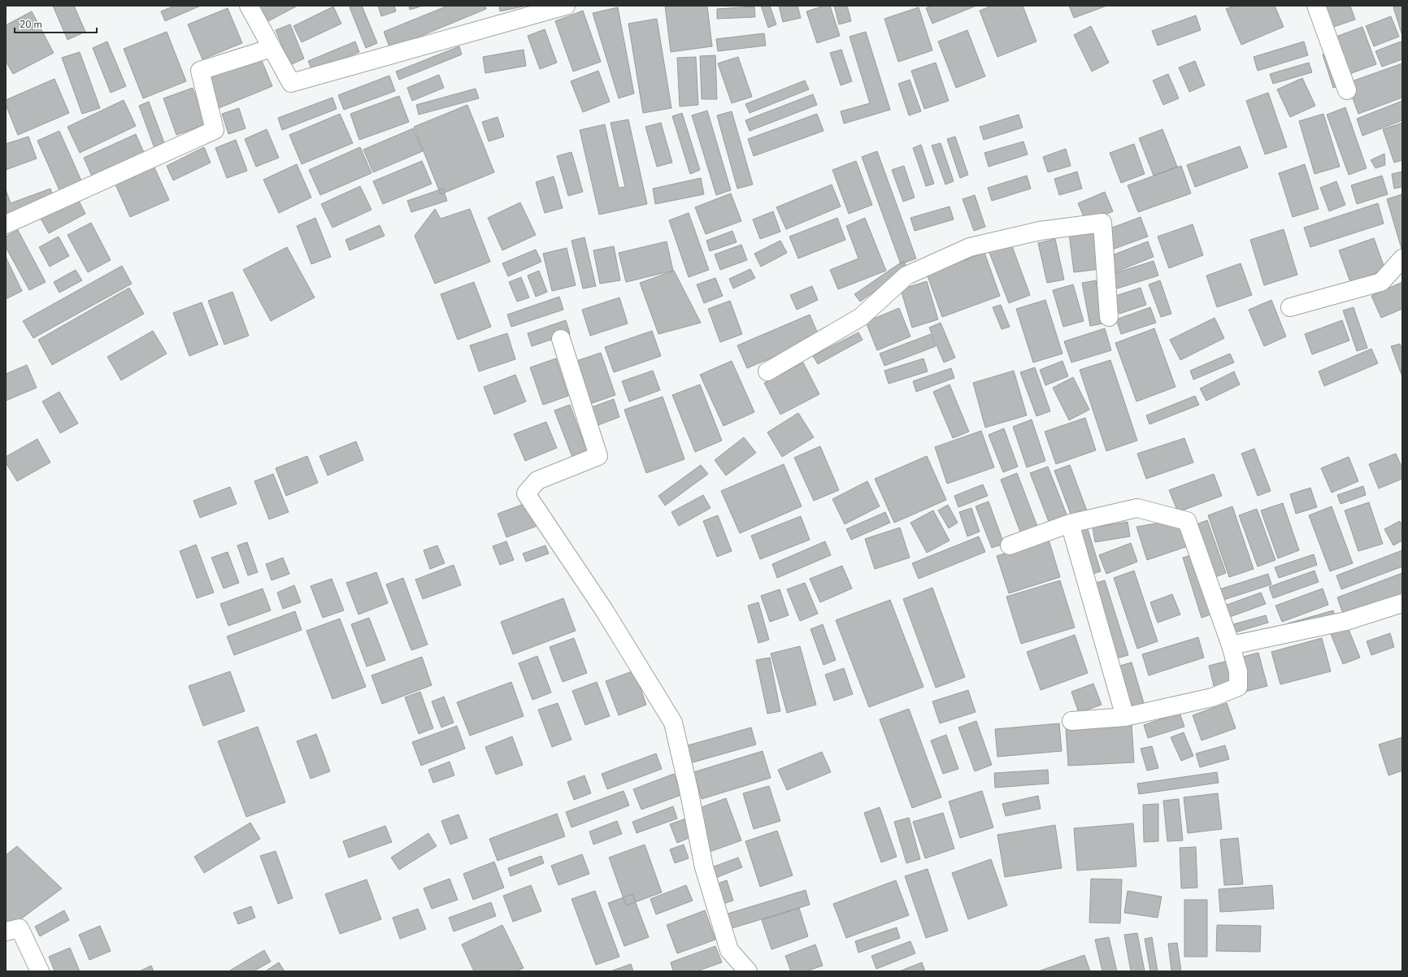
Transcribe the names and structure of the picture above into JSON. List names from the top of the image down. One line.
{"scale_bar":"20 m"}
